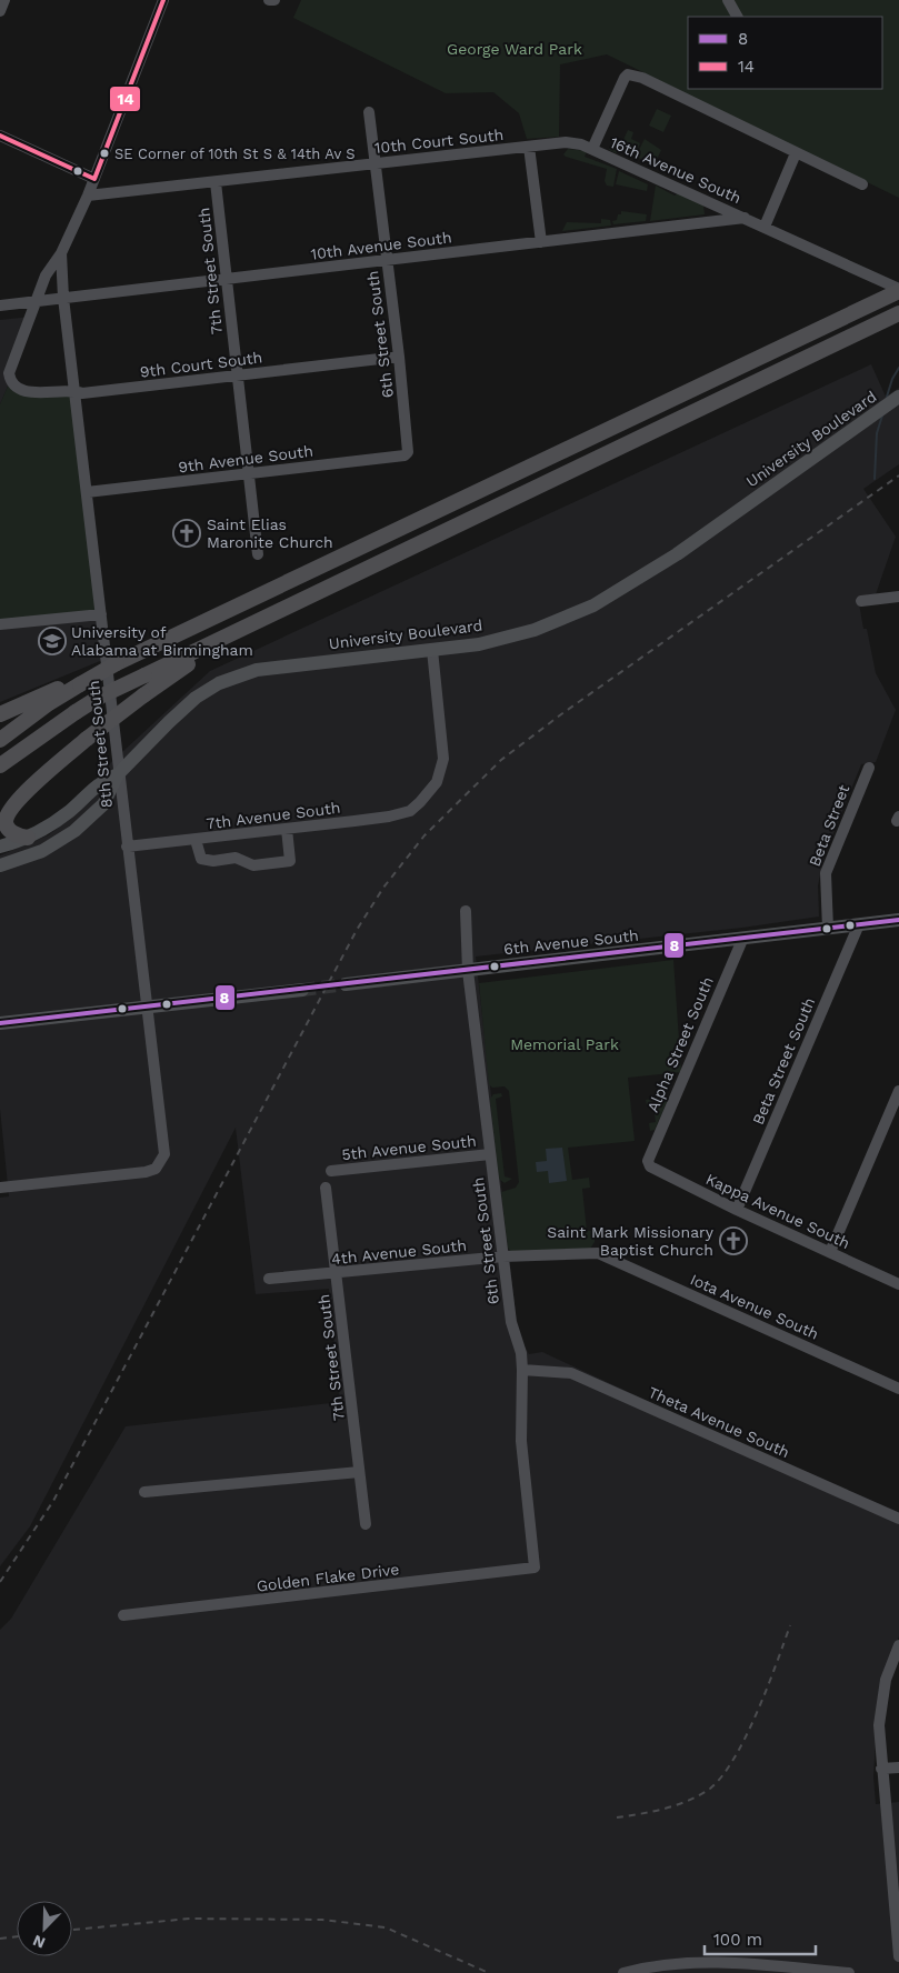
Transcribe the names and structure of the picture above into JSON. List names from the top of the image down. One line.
{"streets":{"main road":["University Boulevard","6th Avenue South"],"street":["10th Court South","16th Avenue South","10th Avenue South","7th Street South","6th Street South","9th Court South","9th Avenue South","8th Street South","7th Avenue South","Beta Street","Alpha Street South","Beta Street South","5th Avenue South","Kappa Avenue South","4th Avenue South","Iota Avenue South","Theta Avenue South","Golden Flake Drive"]},"crossings":[["10th Court South","16th Avenue South"],["10th Court South","7th Street South"],["10th Court South","6th Street South"],["16th Avenue South","10th Avenue South"],["10th Avenue South","7th Street South"],["10th Avenue South","6th Street South"],["10th Avenue South","9th Court South"],["10th Avenue South","8th Street South"],["7th Street South","9th Court South"],["7th Street South","9th Avenue South"],["7th Street South","4th Avenue South"],["6th Street South","9th Court South"],["6th Street South","9th Avenue South"],["6th Street South","6th Avenue South"],["6th Street South","5th Avenue South"],["6th Street South","4th Avenue South"],["6th Street South","Theta Avenue South"],["6th Street South","Golden Flake Drive"],["9th Court South","8th Street South"],["University Boulevard","8th Street South"],["University Boulevard","7th Avenue South"],["9th Avenue South","8th Street South"],["8th Street South","7th Avenue South"],["Beta Street","6th Avenue South"],["6th Avenue South","Alpha Street South"],["6th Avenue South","Beta Street South"],["Alpha Street South","Kappa Avenue South"],["Beta Street South","Kappa Avenue South"],["4th Avenue South","Iota Avenue South"]],"parks":["George Ward Park","Memorial Park"],"places":{"other":["SE Corner of 10th St S & 14th Av S"],"church":["Saint Elias Maronite Church","Saint Mark Missionary Baptist Church"],"school or university":["University of Alabama at Birmingham"]},"lines":["transit line 14","transit line 8"],"legend":["8","14"],"scale_bar":"100 m","north":"bottom left"}
